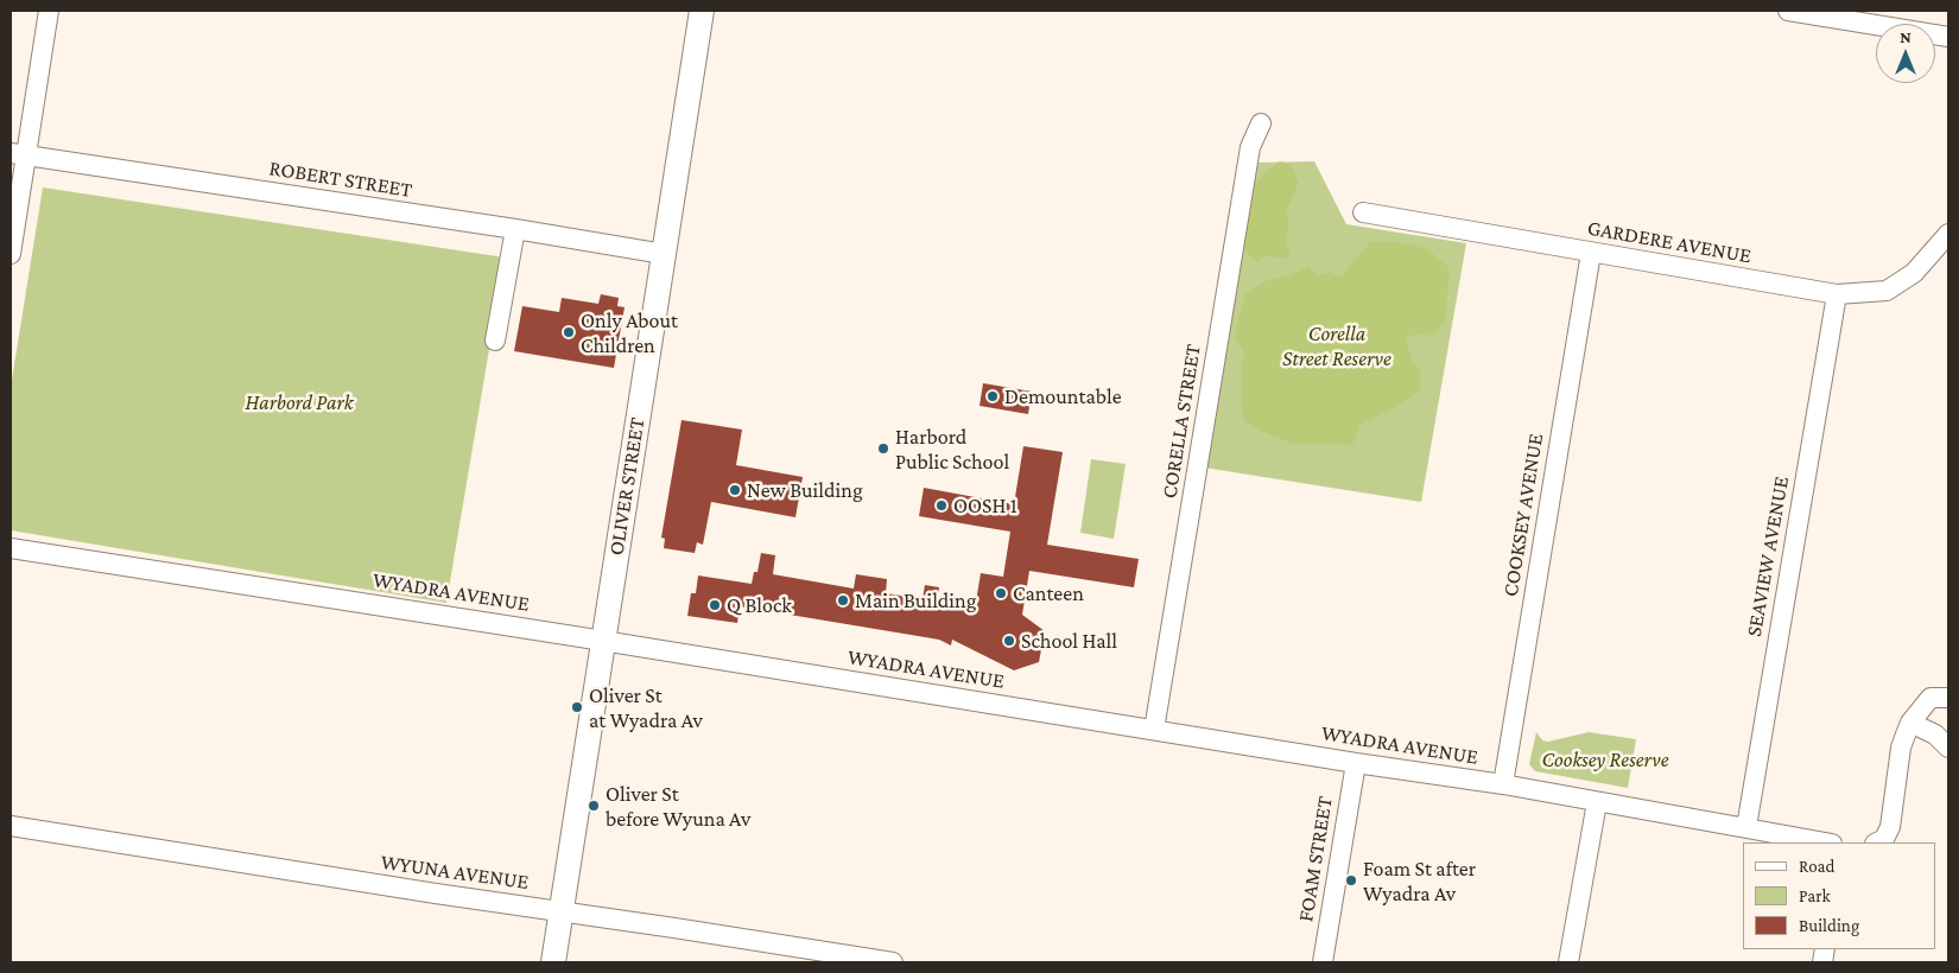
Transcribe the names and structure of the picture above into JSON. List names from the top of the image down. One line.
{"streets":{"main road":["OLIVER STREET"],"street":["ROBERT STREET","GARDERE AVENUE","CORELLA STREET","COOKSEY AVENUE","SEAVIEW AVENUE","WYADRA AVENUE","FOAM STREET","WYUNA AVENUE"]},"crossings":[["ROBERT STREET","OLIVER STREET"],["GARDERE AVENUE","COOKSEY AVENUE"],["GARDERE AVENUE","SEAVIEW AVENUE"],["CORELLA STREET","WYADRA AVENUE"],["OLIVER STREET","WYADRA AVENUE"],["OLIVER STREET","WYUNA AVENUE"],["COOKSEY AVENUE","WYADRA AVENUE"],["SEAVIEW AVENUE","WYADRA AVENUE"],["WYADRA AVENUE","FOAM STREET"]],"parks":["Corella Street Reserve","Harbord Park","Cooksey Reserve"],"places":["Only About Children","Demountable","Harbord Public School","New Building","OOSH 1","Canteen","Main Building","Q Block","School Hall","Oliver St at Wyadra Av","Oliver St before Wyuna Av","Foam St after Wyadra Av"],"legend":["Road","Park","Building"],"north":"top"}
